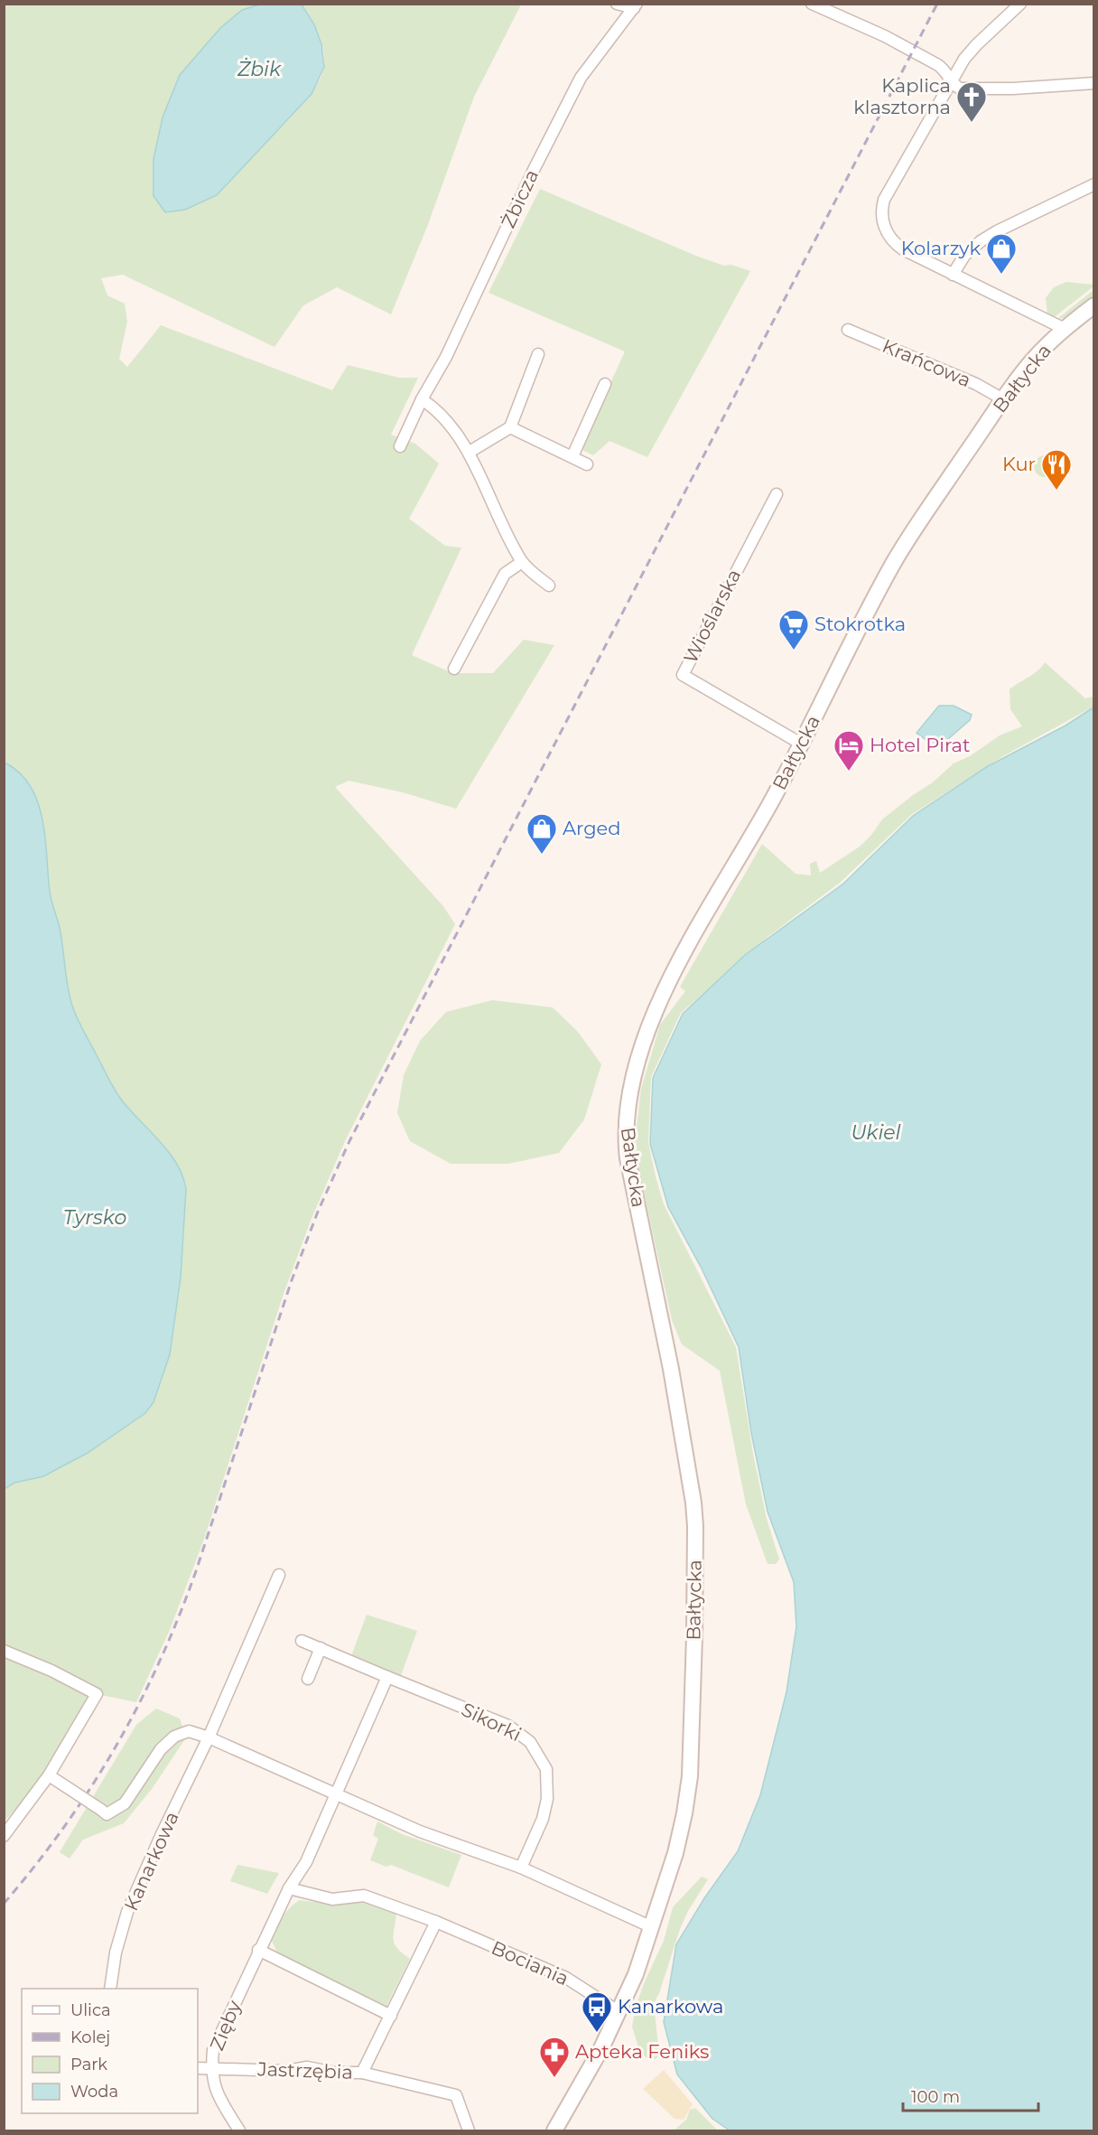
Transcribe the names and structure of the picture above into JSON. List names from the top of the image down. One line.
{"streets":{"main road":["Bałtycka"],"street":["Żbicza","Krańcowa","Wioślarska","Sikorki","Kanarkowa","Bociania","Zięby","Jastrzębia"]},"crossings":[["Krańcowa","Bałtycka"],["Bałtycka","Wioślarska"],["Bałtycka","Bociania"],["Bociania","Zięby"],["Zięby","Jastrzębia"]],"water":["Żbik","Ukiel","Tyrsko"],"places":{"church":["Kaplica klasztorna"],"shop":["Kolarzyk","Arged"],"restaurant":["Kur"],"supermarket":["Stokrotka"],"hotel":["Hotel Pirat"],"bus stop":["Kanarkowa"],"pharmacy":["Apteka Feniks"]},"legend":["Ulica","Kolej","Park","Woda"],"scale_bar":"100 m"}
